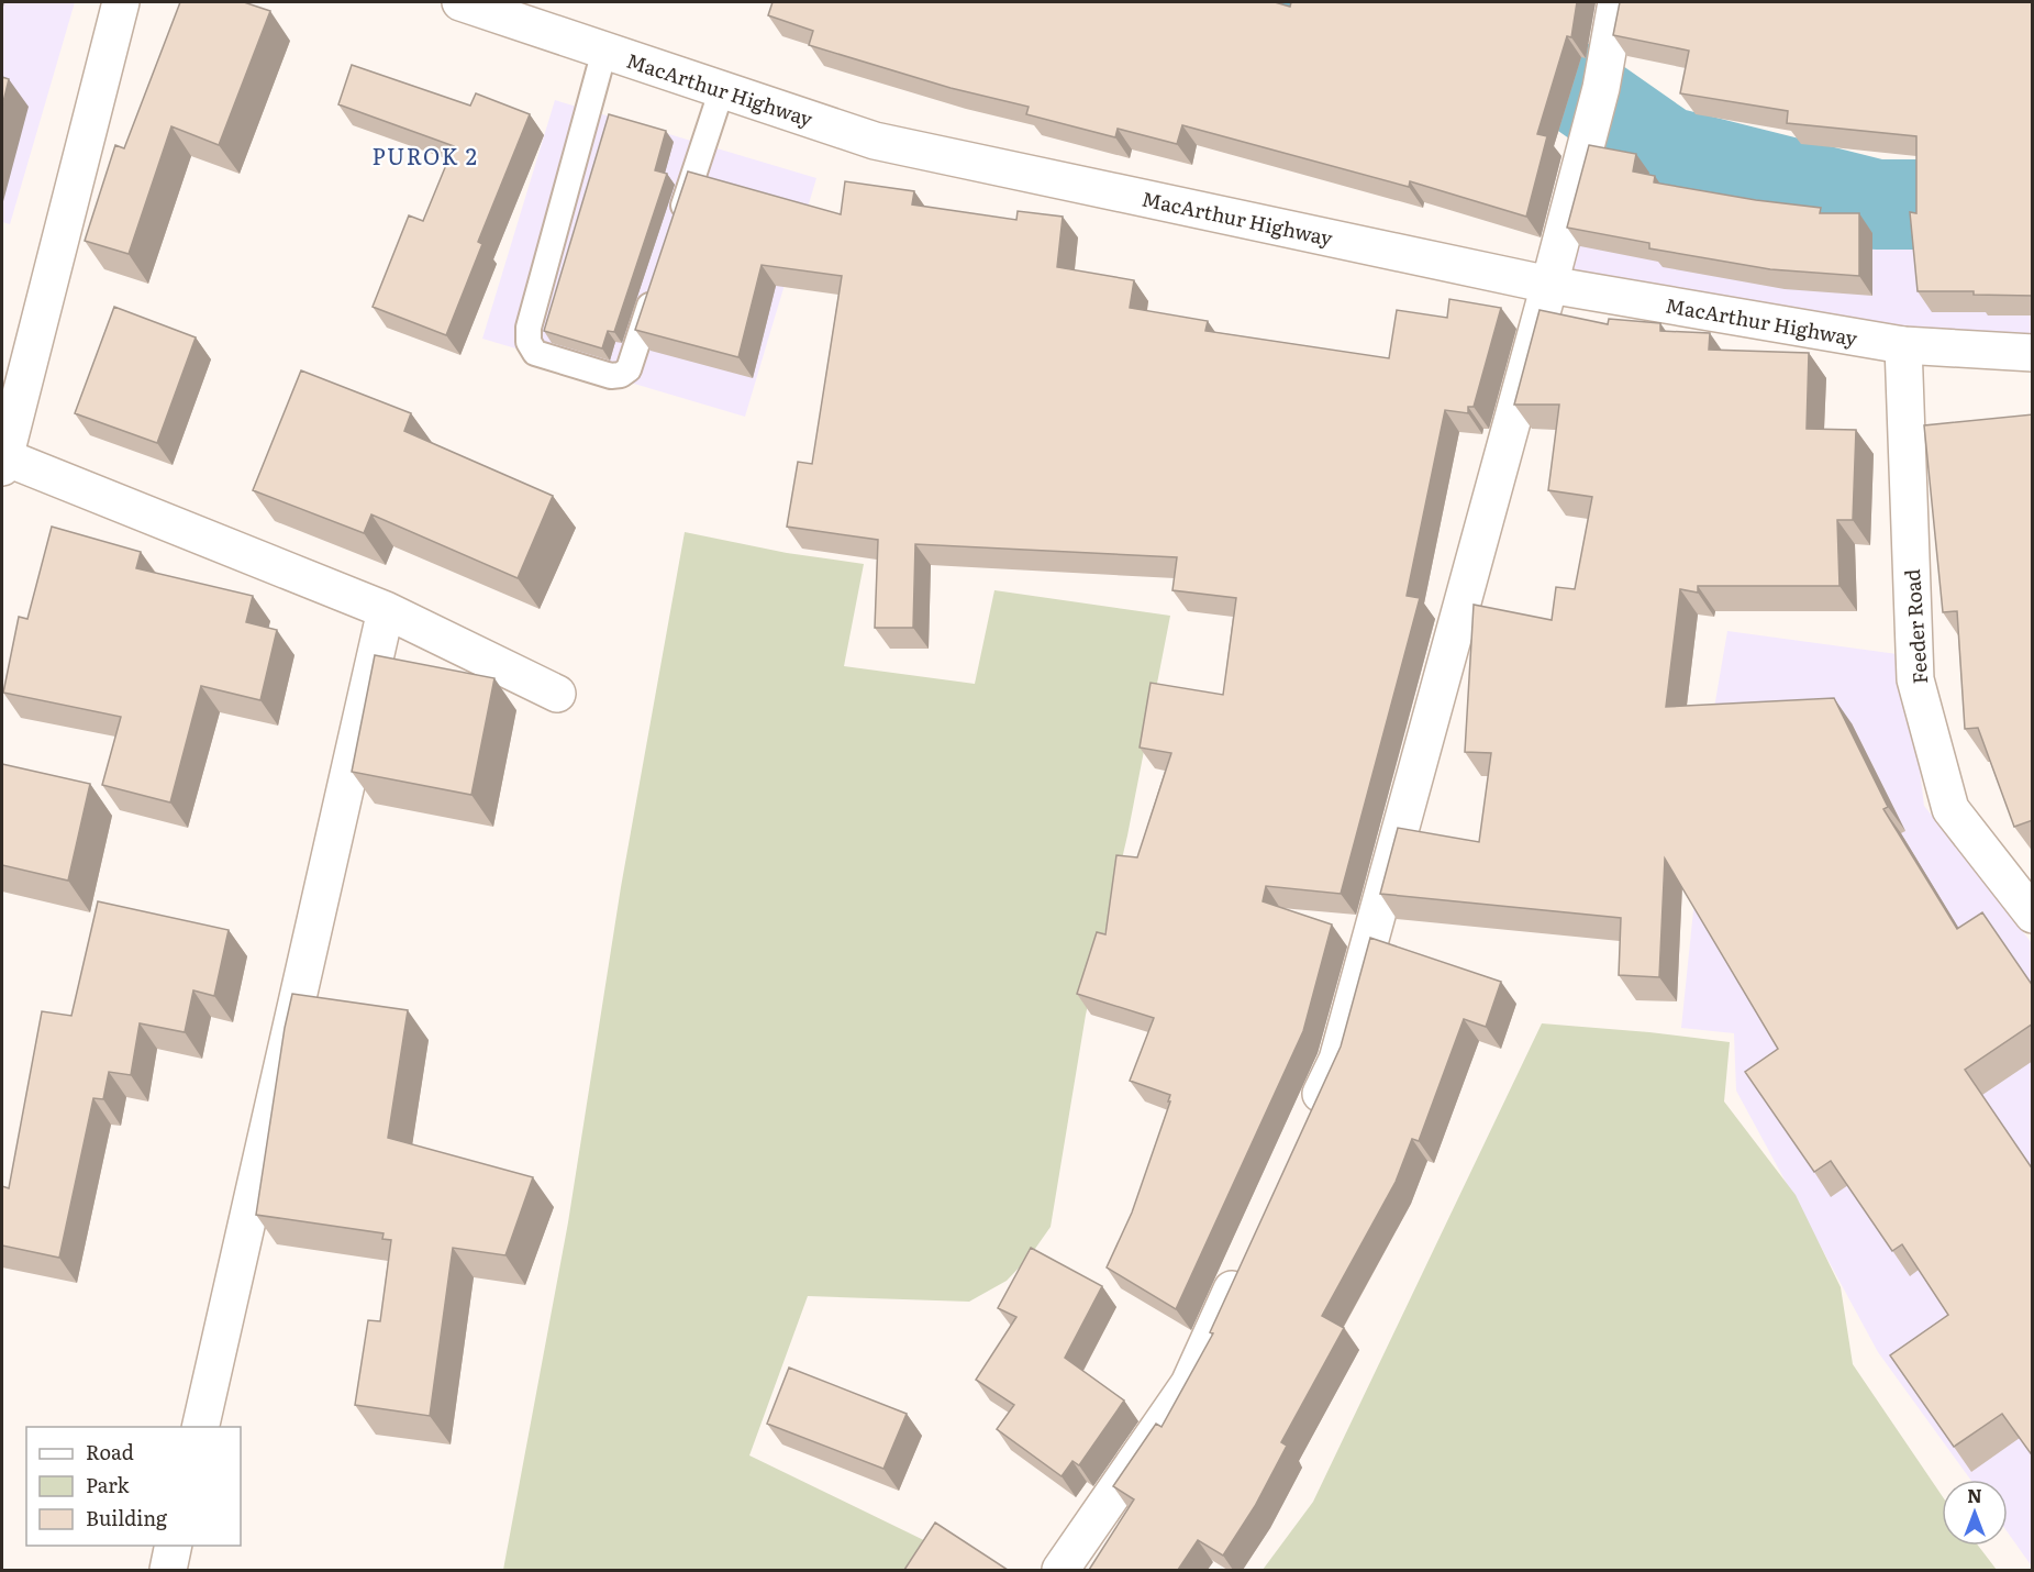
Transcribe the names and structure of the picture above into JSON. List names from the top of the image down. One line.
{"streets":{"street":["MacArthur Highway","Feeder Road"]},"crossings":[["MacArthur Highway","Feeder Road"]],"districts":["PUROK 2"],"legend":["Road","Park","Building"],"north":"top"}
